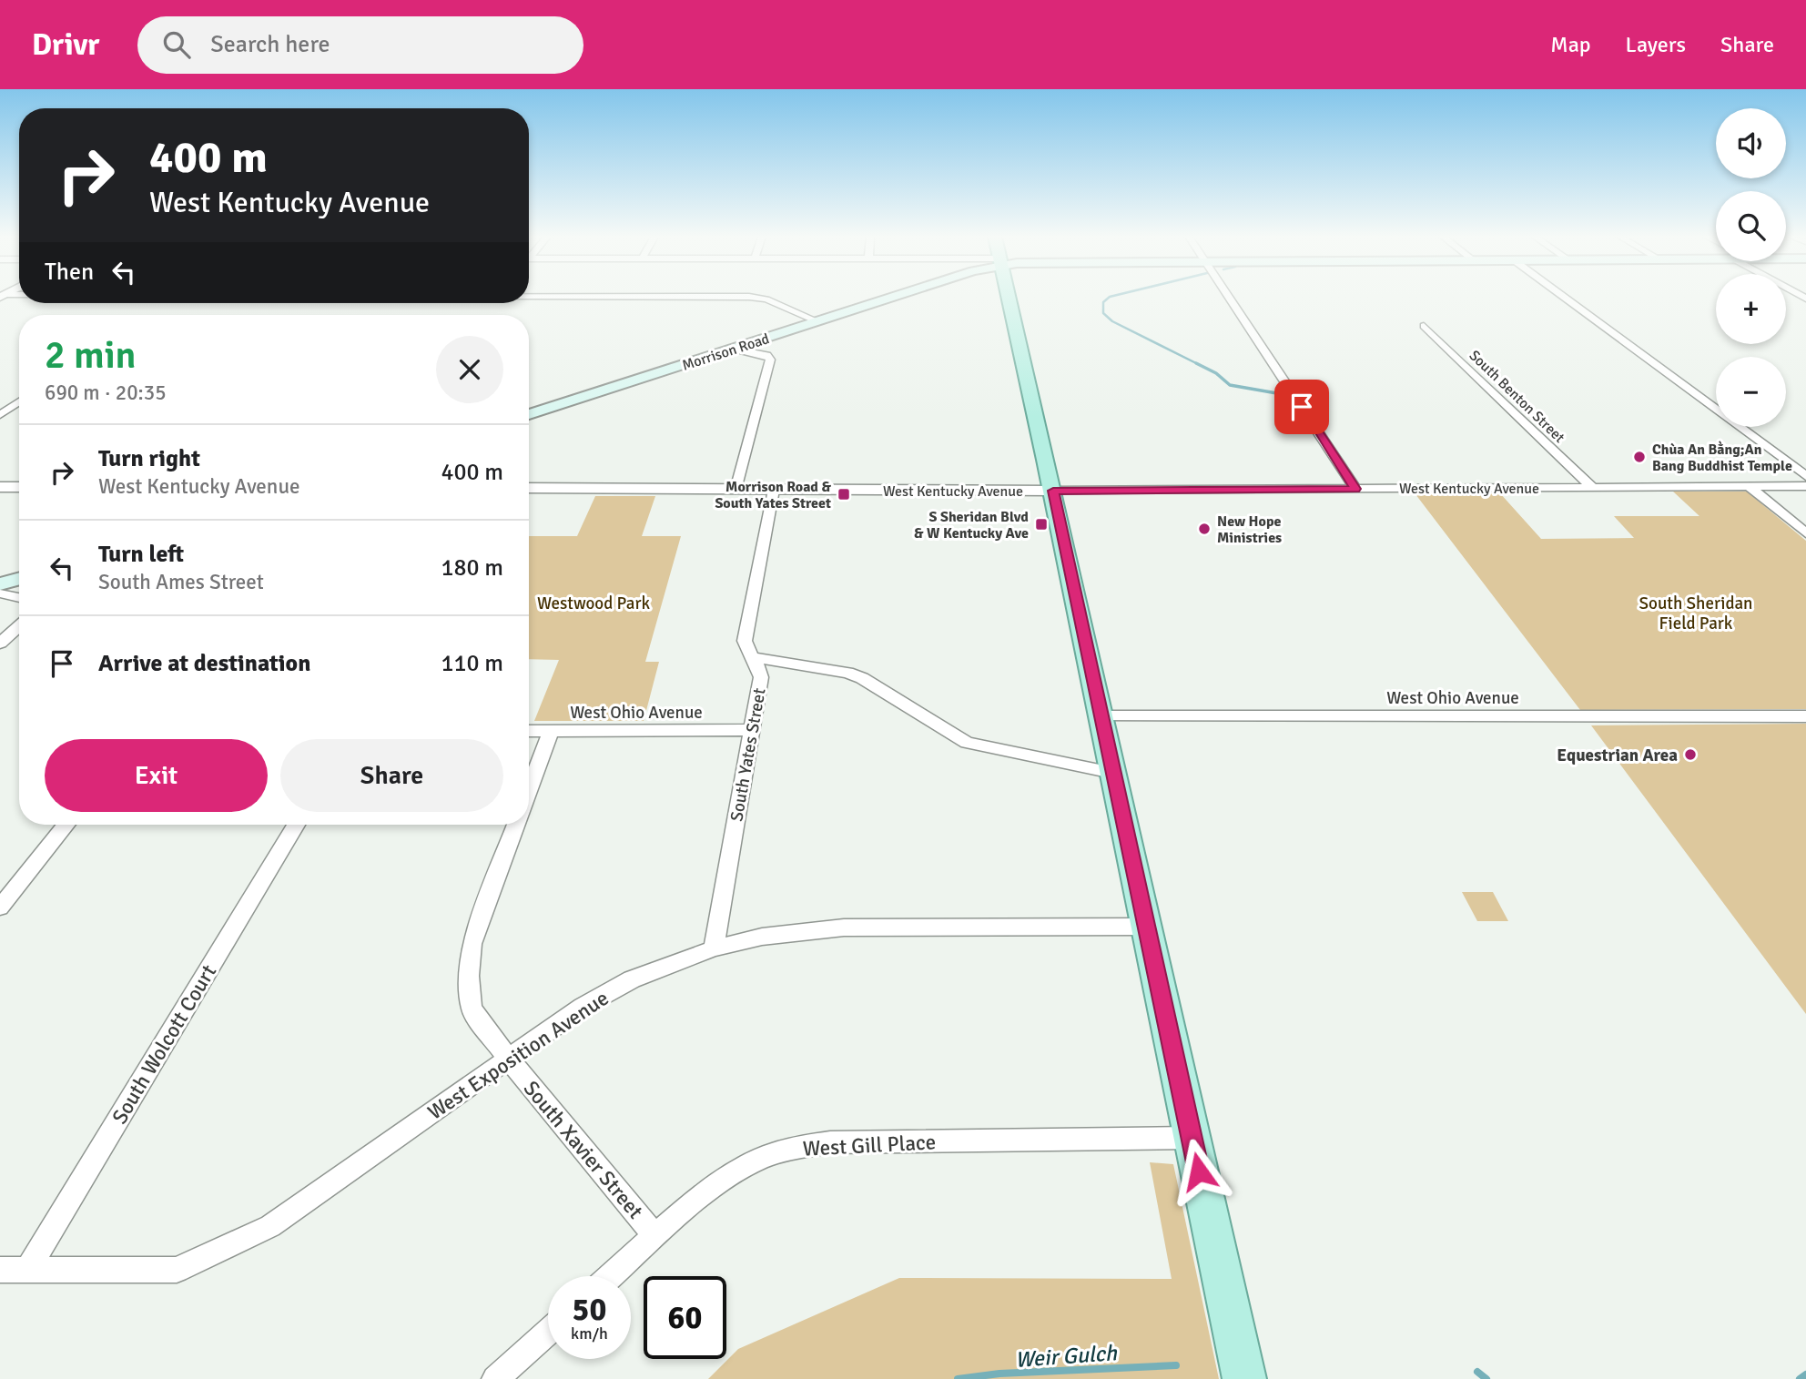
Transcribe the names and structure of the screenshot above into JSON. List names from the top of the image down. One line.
{"streets":{"main road":["Morrison Road"],"street":["South Benton Street","West Kentucky Avenue","West Ohio Avenue","South Yates Street","South Wolcott Court","West Exposition Avenue","West Gill Place","South Xavier Street"]},"crossings":[["South Benton Street","West Kentucky Avenue"],["West Kentucky Avenue","South Yates Street"],["West Ohio Avenue","South Yates Street"],["South Yates Street","West Exposition Avenue"],["South Wolcott Court","West Exposition Avenue"],["West Exposition Avenue","South Xavier Street"],["West Gill Place","South Xavier Street"]],"water":["Weir Gulch"],"parks":["Westwood Park","South Sheridan Field Park"],"places":{"other":["Chùa An Bằng;An Bang Buddhist Temple","New Hope Ministries","Equestrian Area"],"transit":["Morrison Road & South Yates Street","S Sheridan Blvd & W Kentucky Ave"]},"page":{"header":"Drivr","search":"Search here","nav":["Map","Layers","Share"],"map_buttons":["+","−"],"turn":["400 m","West Kentucky Avenue"],"then":"Then","heading":["2 min","690 m · 20:35"],"list":[{"name":"Turn right","note":"West Kentucky Avenue","value":"400 m"},{"name":"Turn left","note":"South Ames Street","value":"180 m"},{"name":"Arrive at destination","value":"110 m"}],"buttons":["Exit","Share"],"speed":"50 km/h","limit":"60"}}
